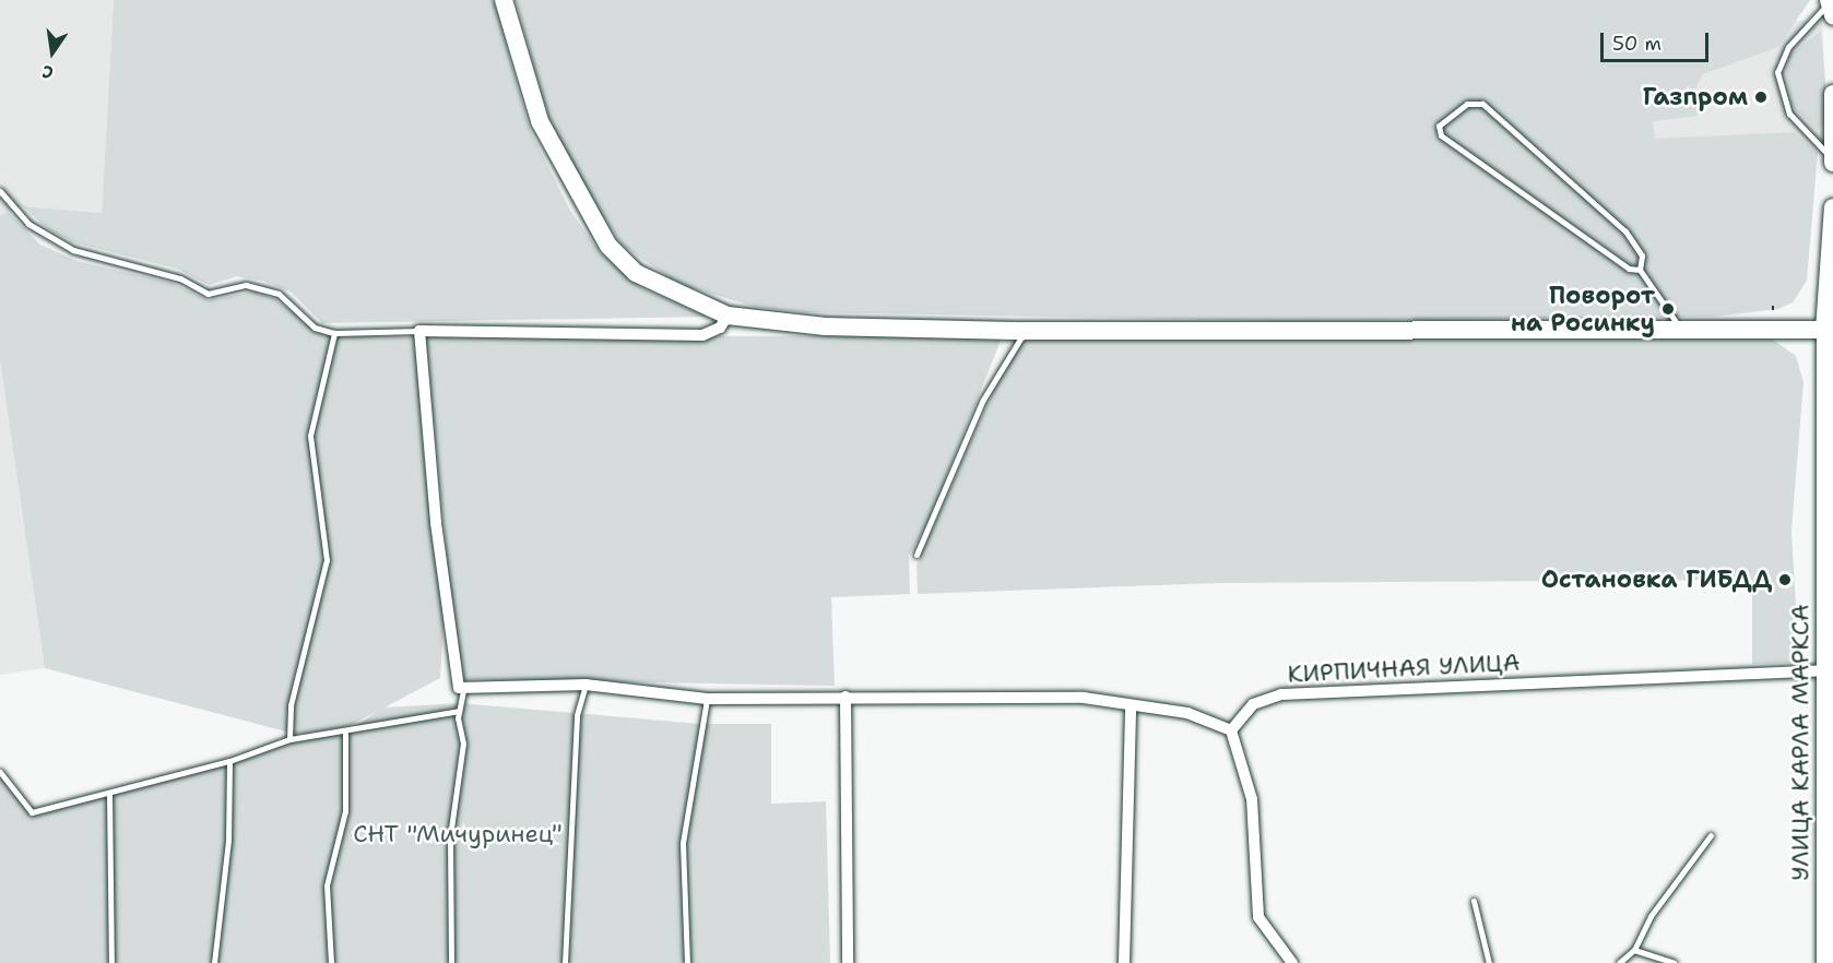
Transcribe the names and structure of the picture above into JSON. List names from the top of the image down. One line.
{"streets":{"main road":["УЛИЦА КАРЛА МАРКСА"],"street":["КИРПИЧНАЯ УЛИЦА"]},"crossings":[["КИРПИЧНАЯ УЛИЦА","УЛИЦА КАРЛА МАРКСА"]],"parks":["СНТ \"Мичуринец\""],"places":["Газпром","Поворот на Росинку","Остановка ГИБДД"],"scale_bar":"50 m","north":"bottom"}
